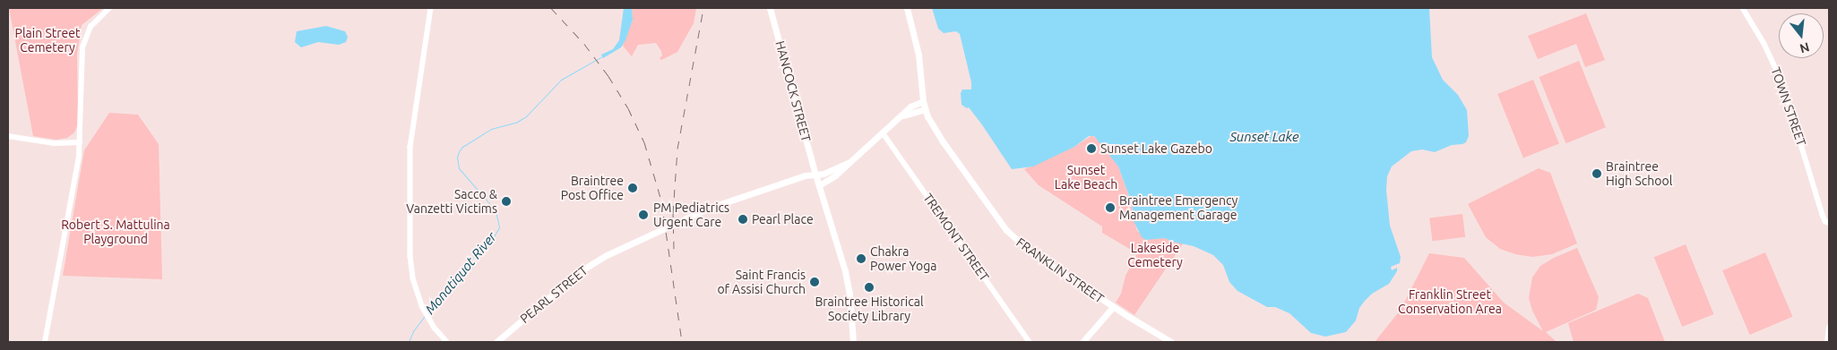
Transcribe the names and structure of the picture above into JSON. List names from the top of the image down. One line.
{"streets":{"main road":["HANCOCK STREET","FRANKLIN STREET","PEARL STREET"],"street":["TOWN STREET","TREMONT STREET"]},"crossings":[["HANCOCK STREET","PEARL STREET"]],"water":["Sunset Lake","Monatiquot River"],"parks":["Plain Street Cemetery","Sunset Lake Beach","Robert S. Mattulina Playground","Lakeside Cemetery","Franklin Street Conservation Area"],"places":["Sunset Lake Gazebo","Braintree High School","Braintree Post Office","Sacco & Vanzetti Victims","Braintree Emergency Management Garage","PM Pediatrics Urgent Care","Pearl Place","Chakra Power Yoga","Saint Francis of Assisi Church","Braintree Historical Society Library"],"north":"bottom"}
